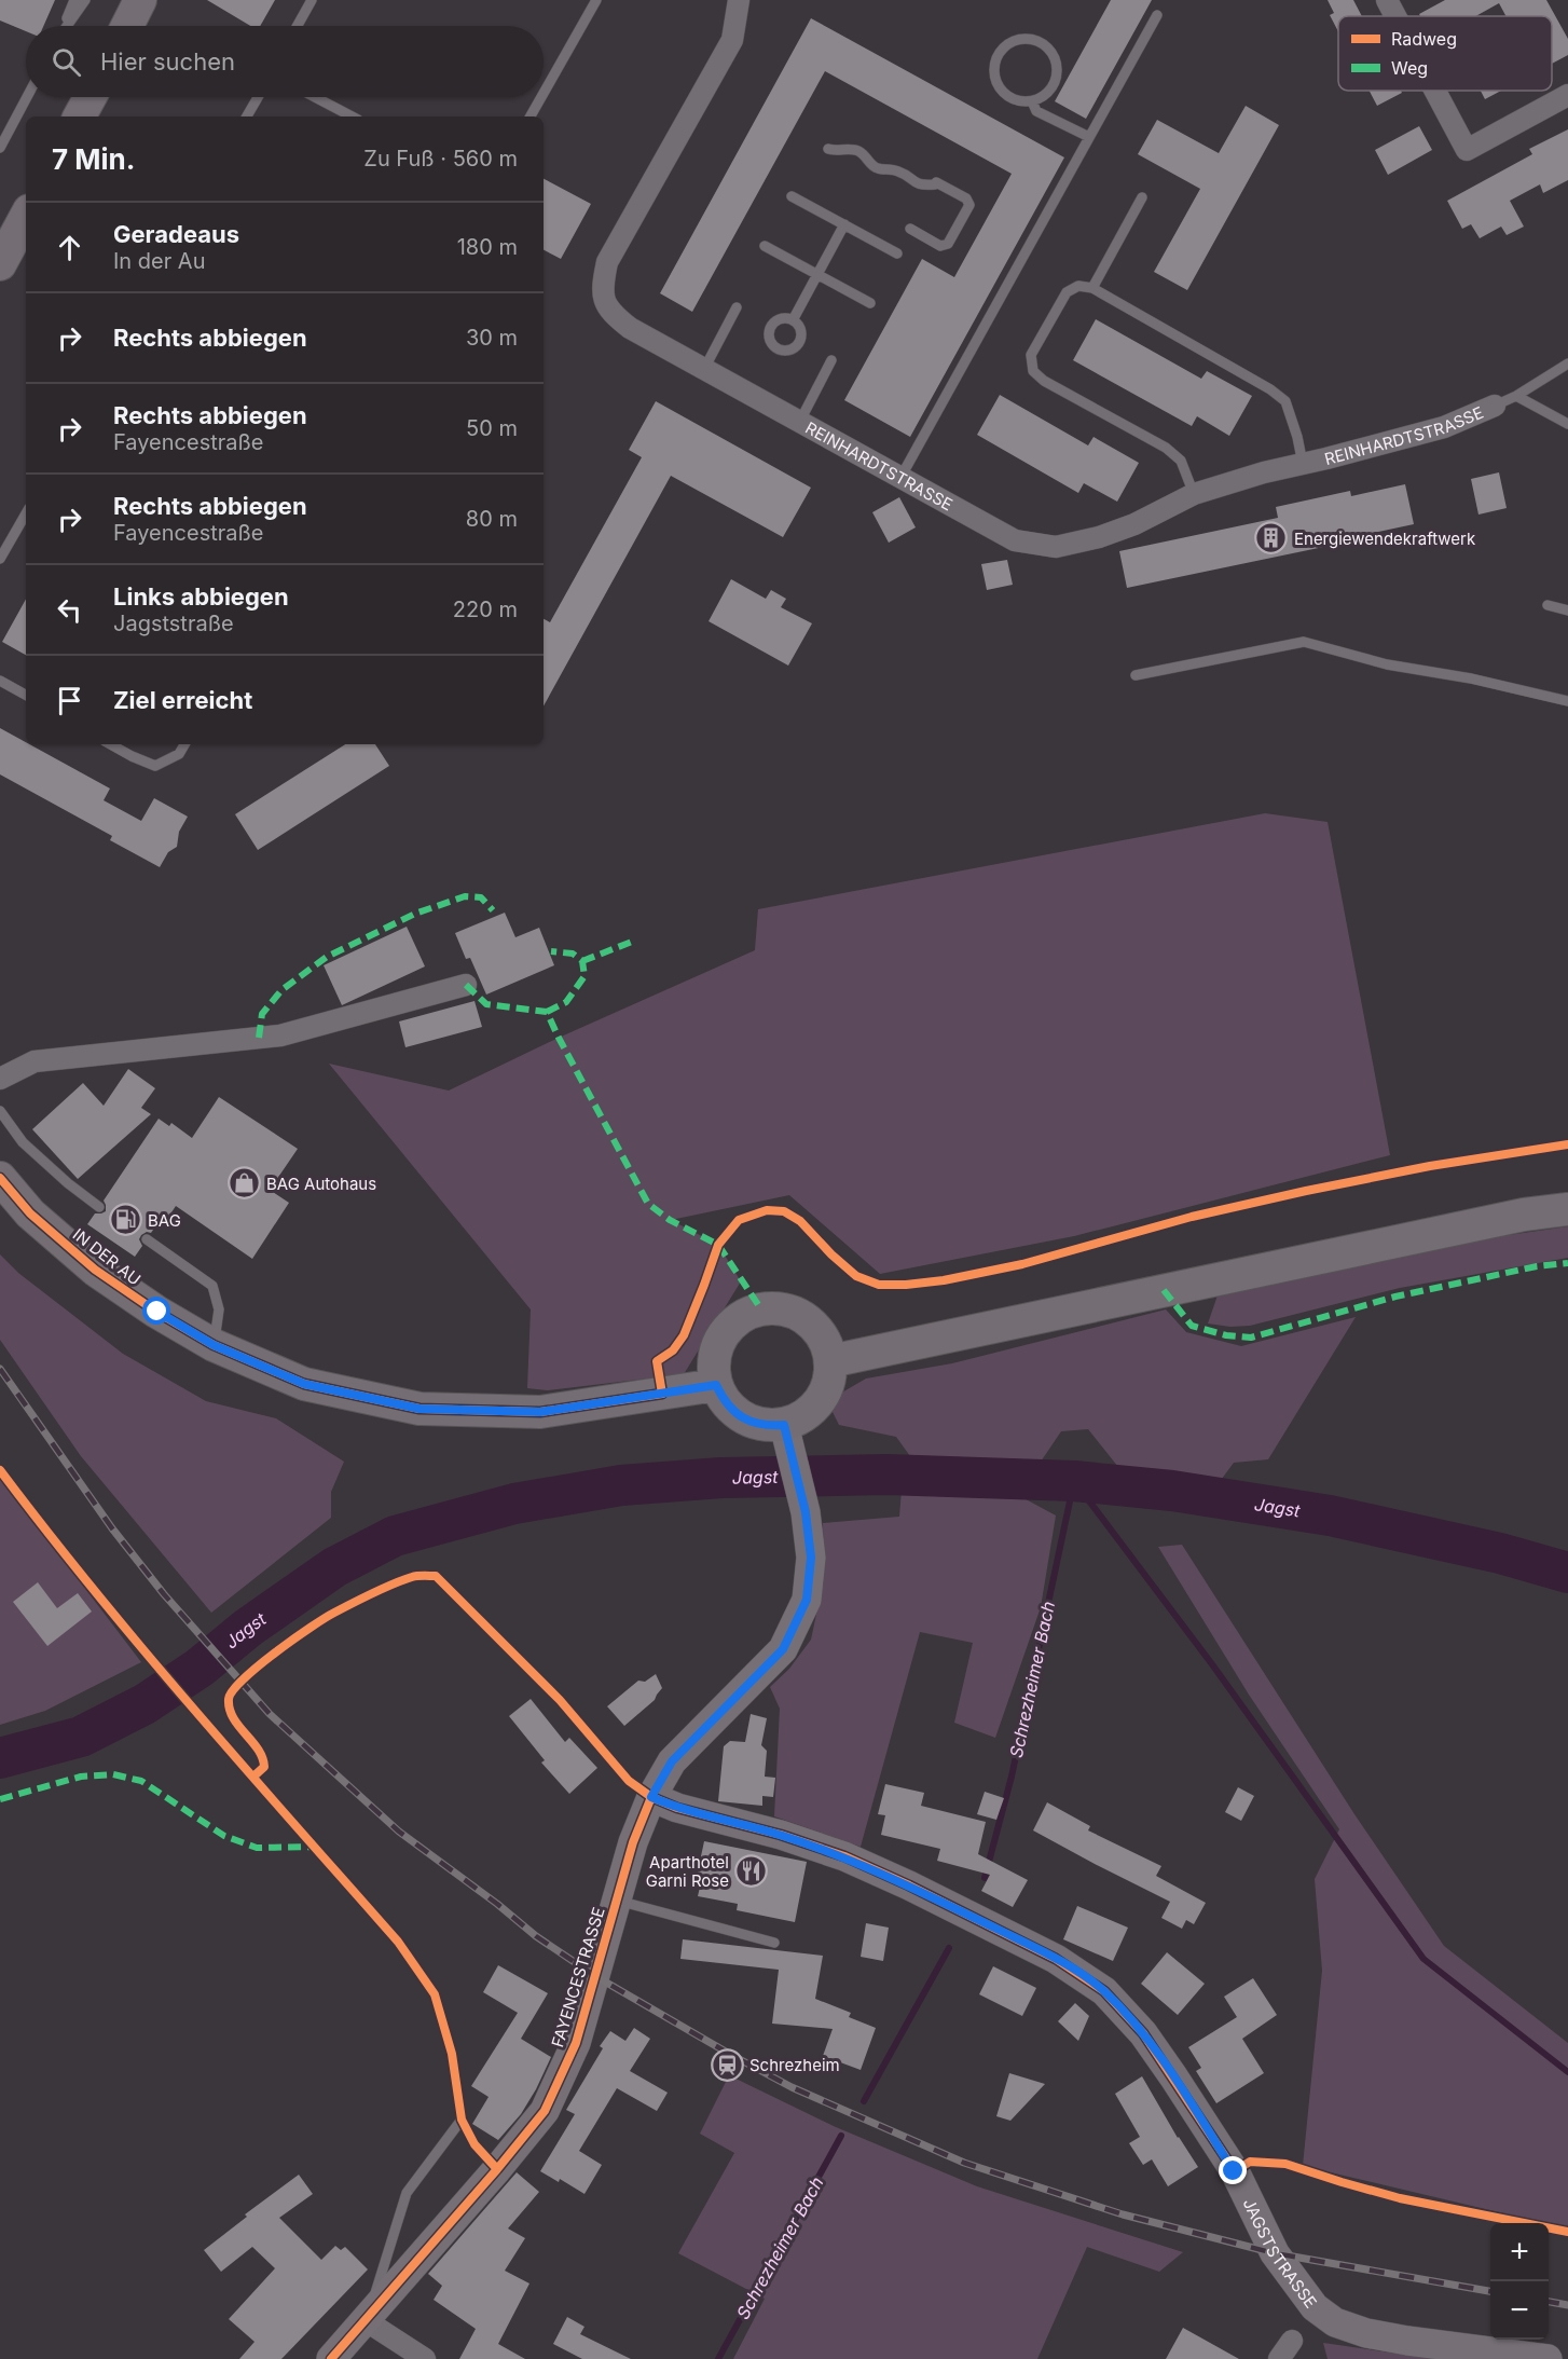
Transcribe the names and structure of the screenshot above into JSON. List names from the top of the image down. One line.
{"streets":{"main road":["IN DER AU","FAYENCESTRASSE","JAGSTSTRASSE"],"street":["REINHARDTSTRASSE"]},"crossings":[["IN DER AU","FAYENCESTRASSE"],["FAYENCESTRASSE","JAGSTSTRASSE"]],"water":["Jagst","Schrezheimer Bach"],"places":{"building":["Energiewendekraftwerk"],"shop":["BAG Autohaus"],"fuel station":["BAG"],"restaurant":["Aparthotel Garni Rose"],"station":["Schrezheim"]},"legend":["Radweg","Weg"],"page":{"search":"Hier suchen","heading":["7 Min.","Zu Fuß · 560 m"],"list":[["Geradeaus","In der Au","180 m"],["Rechts abbiegen","30 m"],["Rechts abbiegen","Fayencestraße","50 m"],["Rechts abbiegen","Fayencestraße","80 m"],["Links abbiegen","Jagststraße","220 m"],"Ziel erreicht"],"map_buttons":["+","−"]}}
